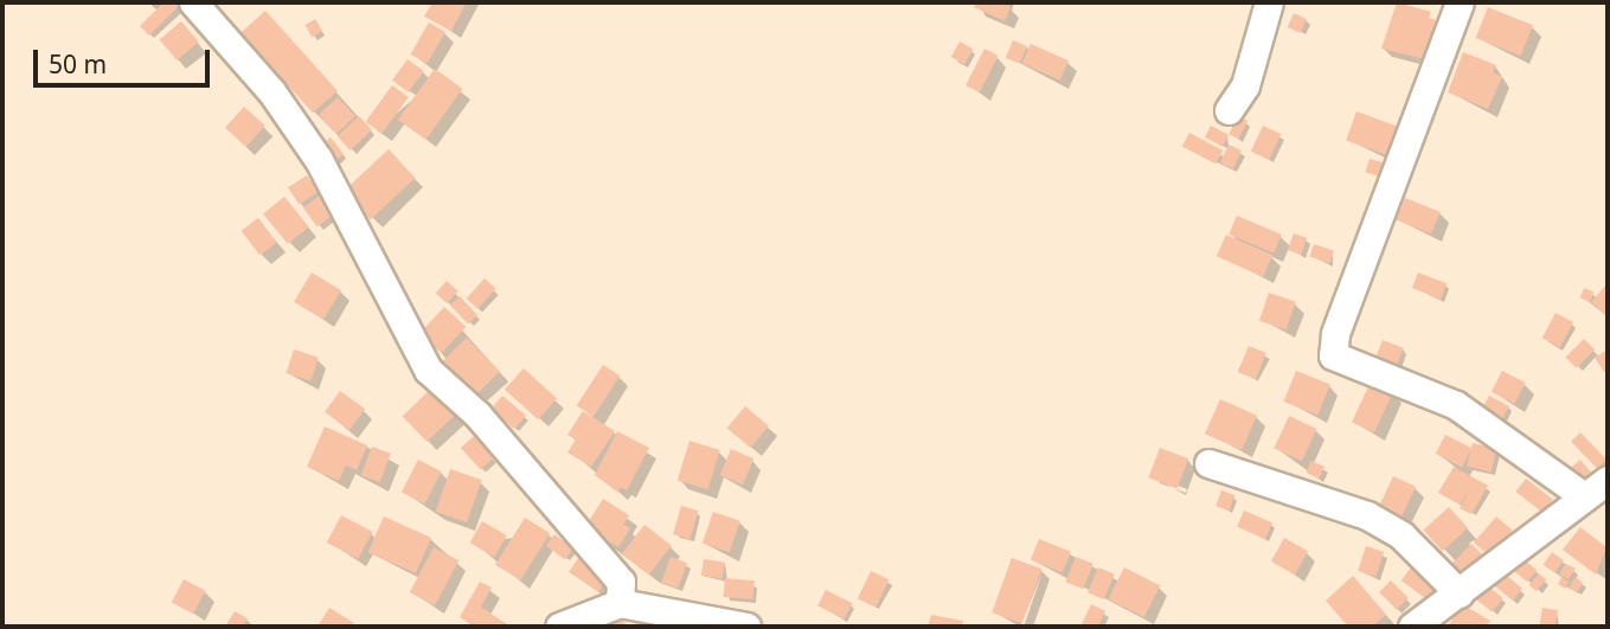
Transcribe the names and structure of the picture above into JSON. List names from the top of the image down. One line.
{"scale_bar":"50 m"}
